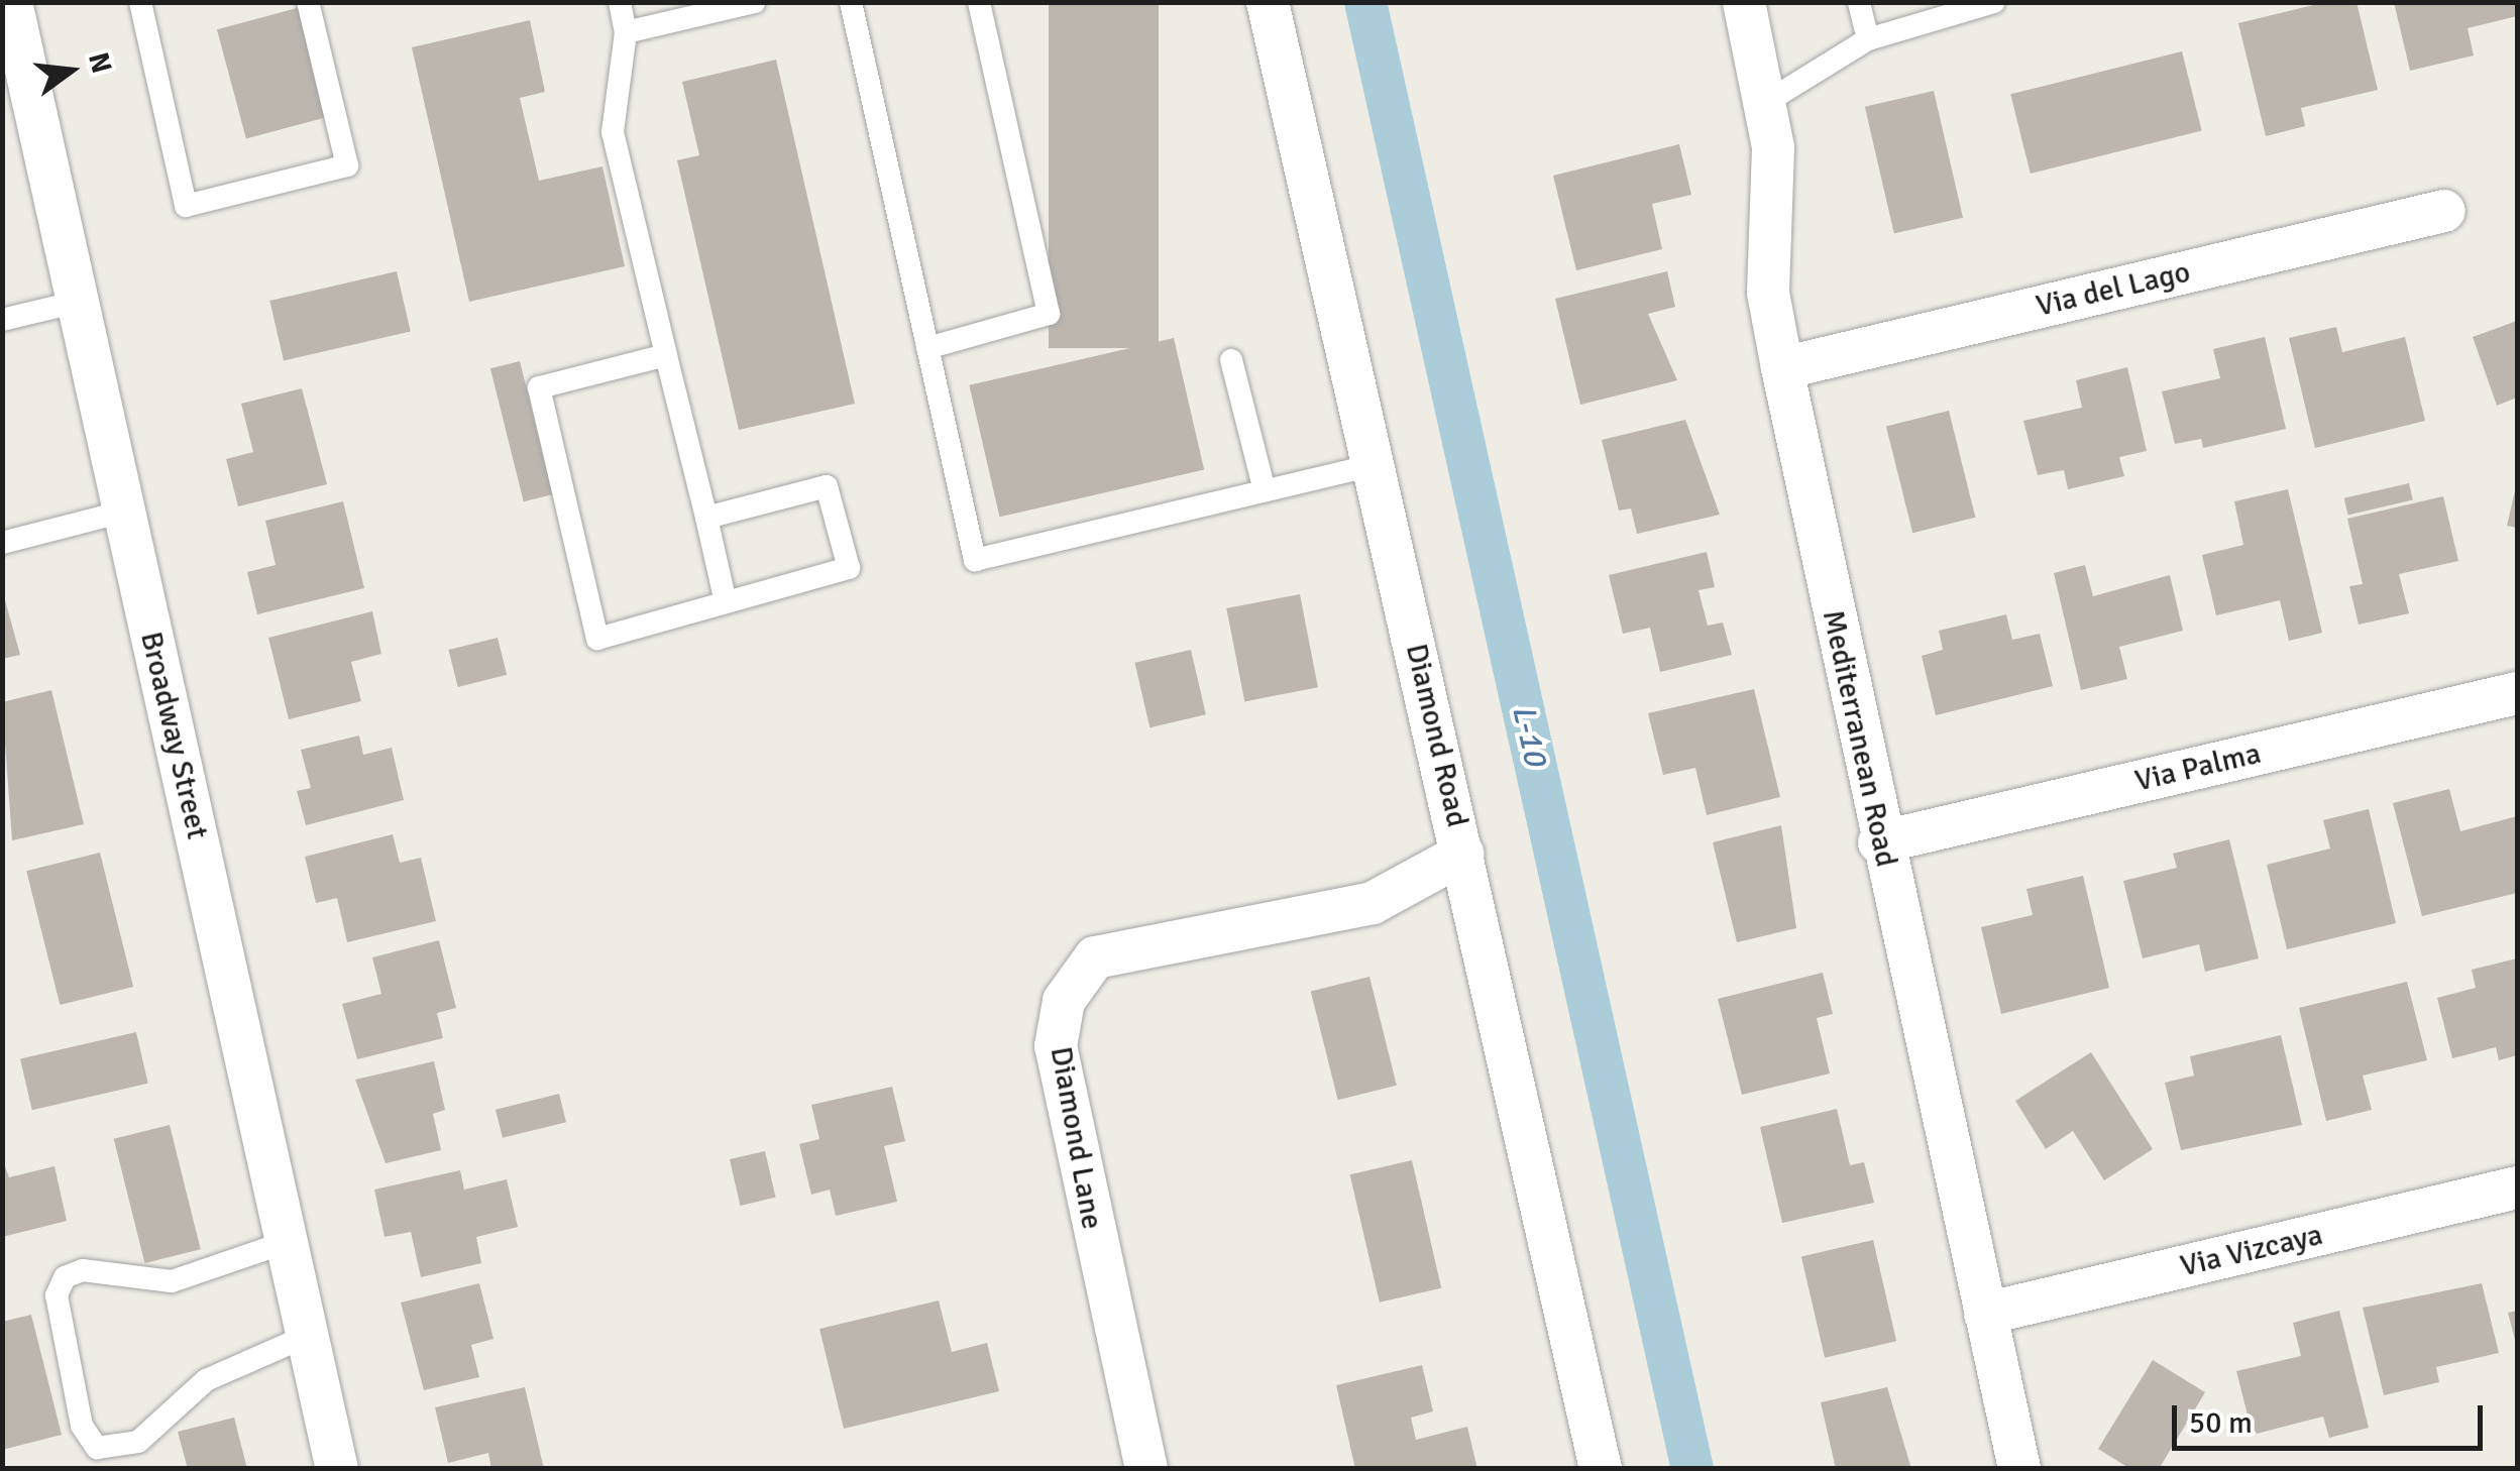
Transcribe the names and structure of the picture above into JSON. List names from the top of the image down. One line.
{"streets":{"street":["Via del Lago","Broadway Street","Diamond Road","Mediterranean Road","Via Palma","Diamond Lane","Via Vizcaya"]},"crossings":[["Via del Lago","Mediterranean Road"],["Diamond Road","Diamond Lane"],["Mediterranean Road","Via Palma"],["Mediterranean Road","Via Vizcaya"]],"water":["L-10"],"scale_bar":"50 m","north":"right"}
